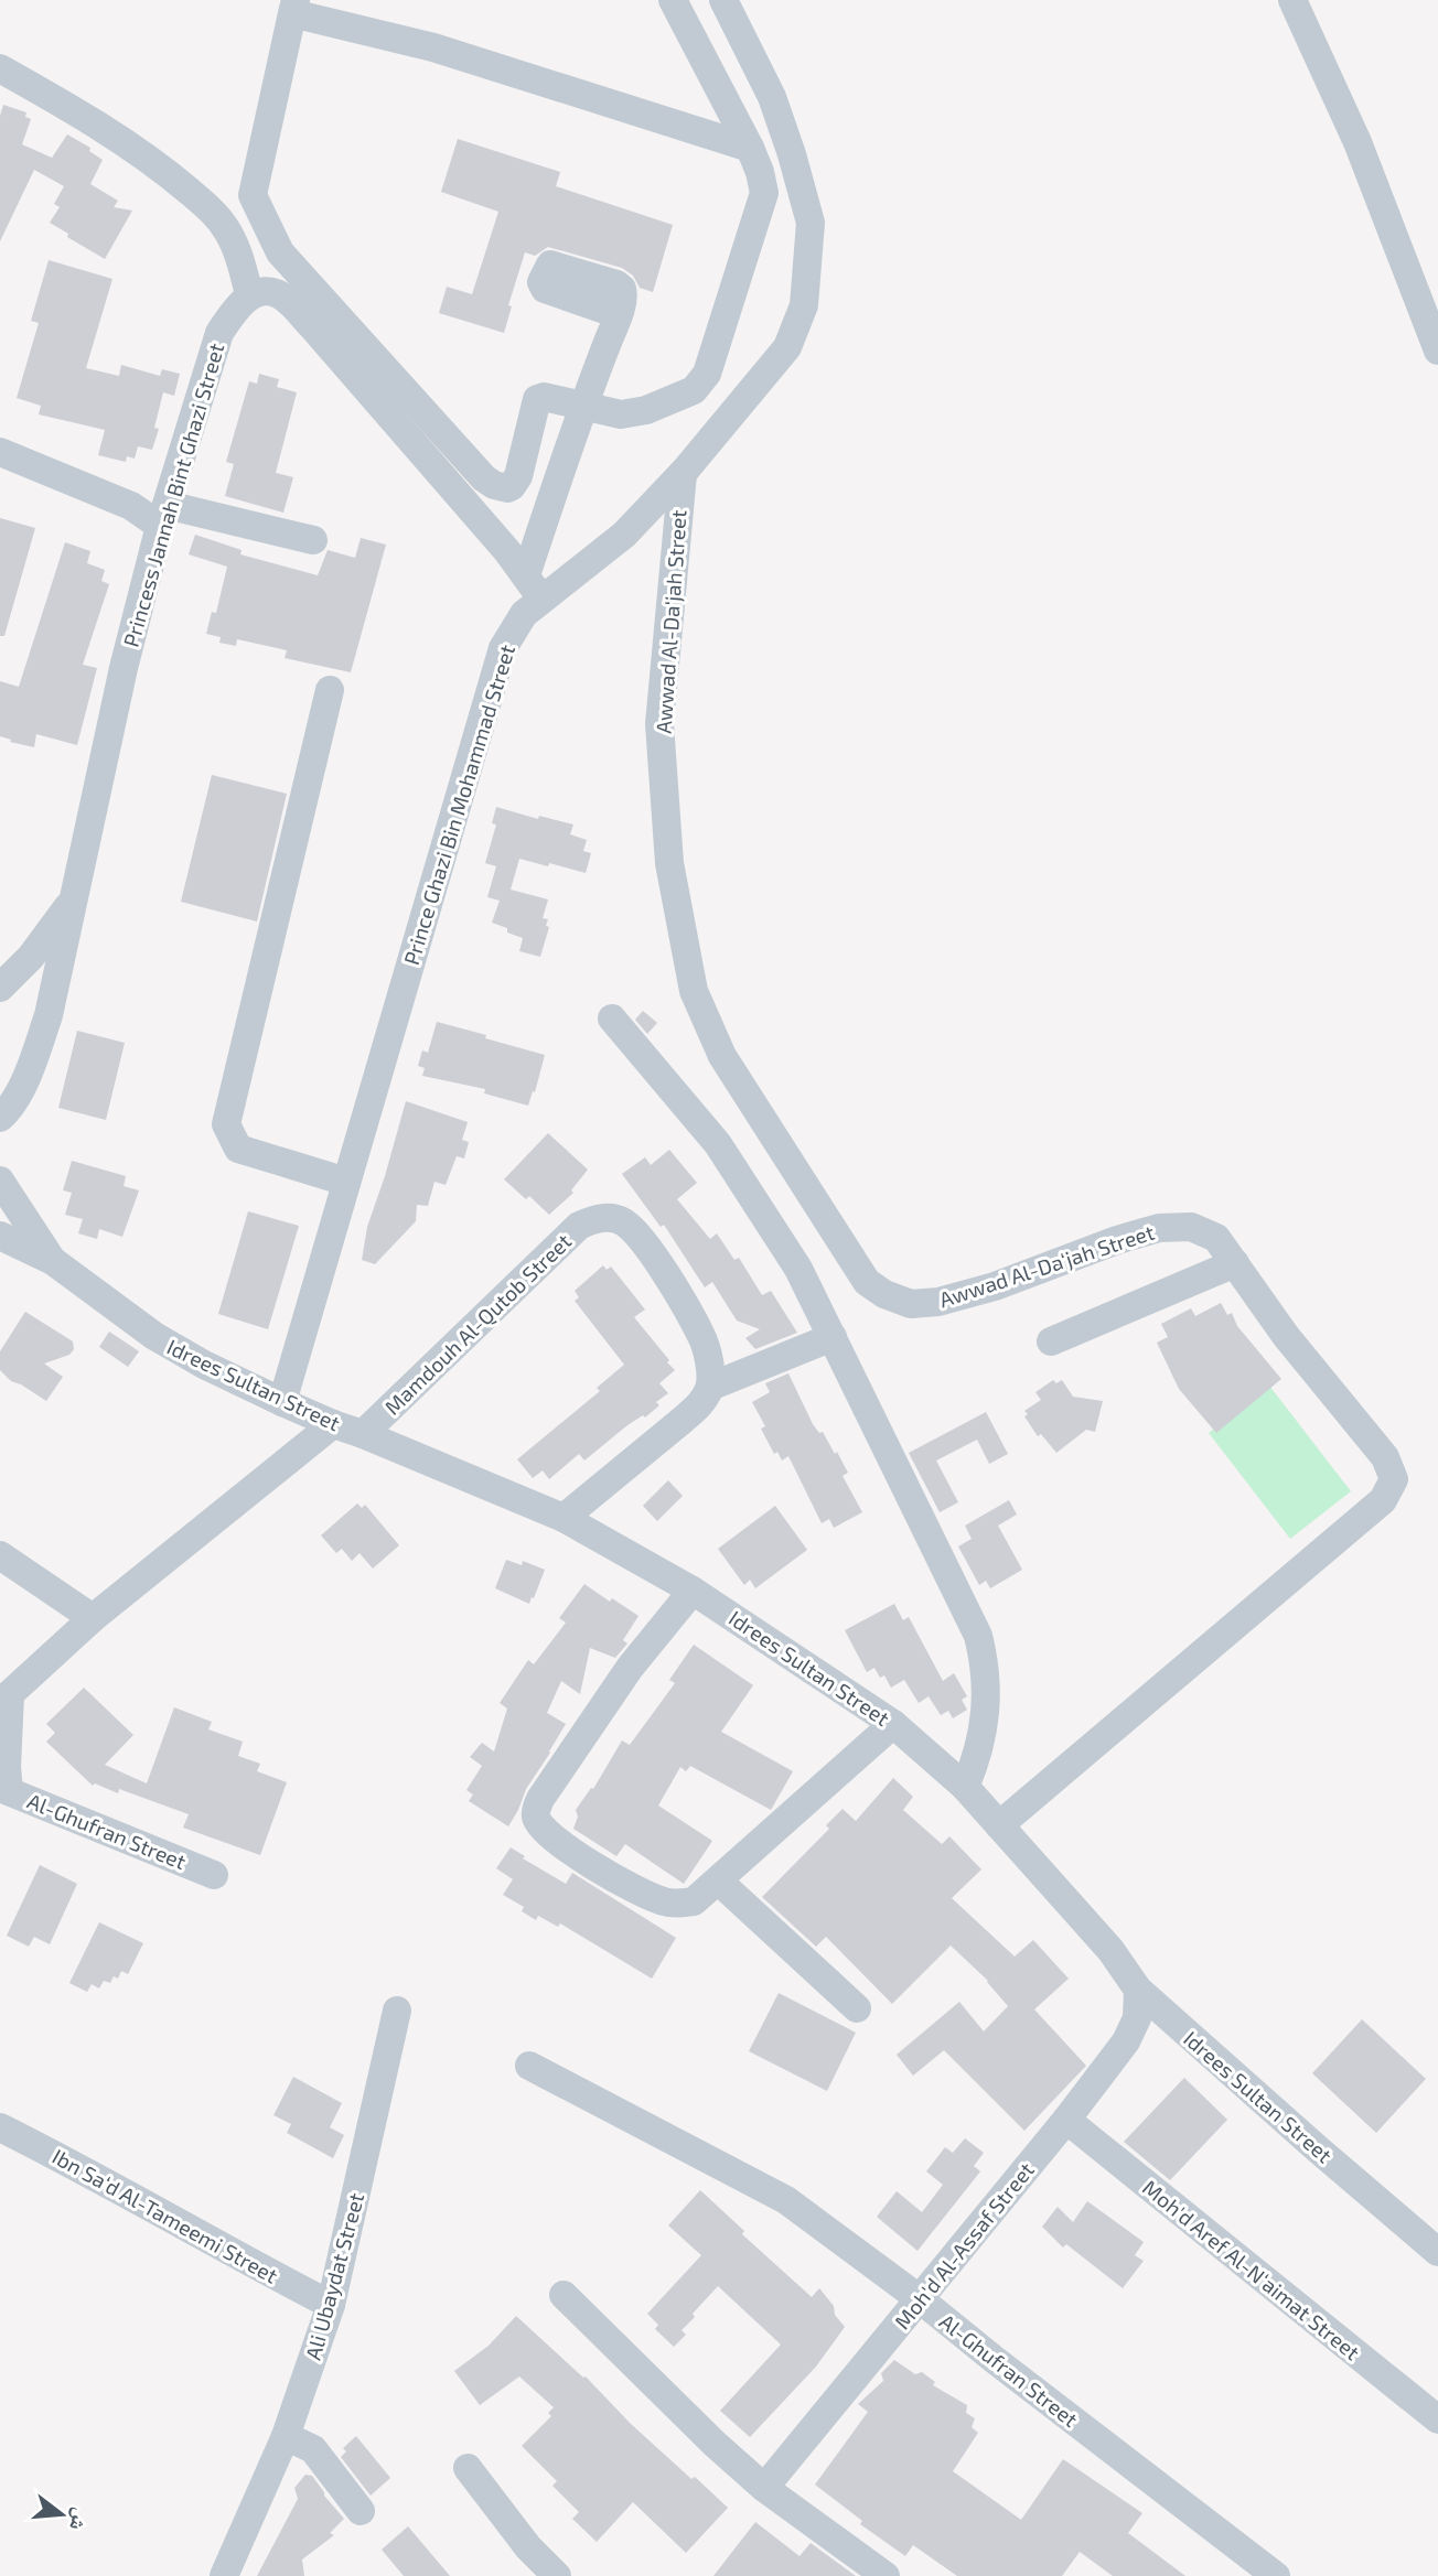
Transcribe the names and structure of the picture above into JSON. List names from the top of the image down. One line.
{"streets":{"street":["Princess Jannah Bint Ghazi Street","Awwad Al-Da‘jah Street","Prince Ghazi Bin Mohammad Street","Mamdouh Al-Qutob Street","Idrees Sultan Street","Al-Ghufran Street","Ibn Sa‘d Al-Tameemi Street","Moh'd Al-Assaf Street","Moh'd Aref Al-N‘aimat Street","Ali Ubaydat Street"]},"crossings":[["Awwad Al-Da‘jah Street","Prince Ghazi Bin Mohammad Street"],["Awwad Al-Da‘jah Street","Idrees Sultan Street"],["Prince Ghazi Bin Mohammad Street","Idrees Sultan Street"],["Mamdouh Al-Qutob Street","Idrees Sultan Street"],["Idrees Sultan Street","Moh'd Al-Assaf Street"],["Al-Ghufran Street","Moh'd Al-Assaf Street"],["Ibn Sa‘d Al-Tameemi Street","Ali Ubaydat Street"],["Moh'd Al-Assaf Street","Moh'd Aref Al-N‘aimat Street"]],"north":"right"}
